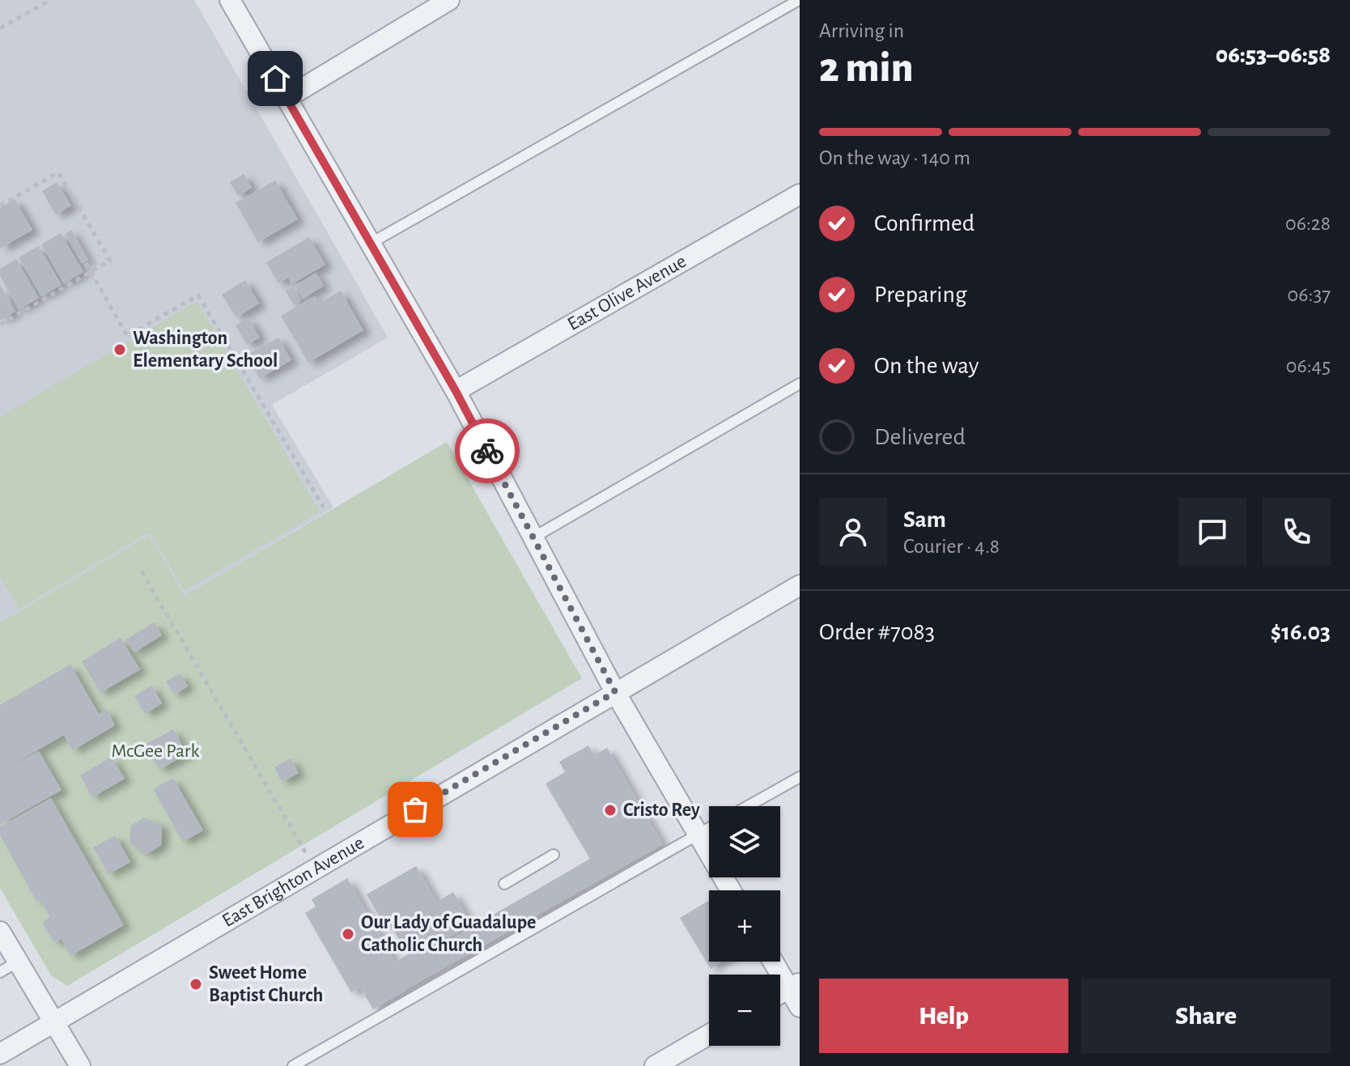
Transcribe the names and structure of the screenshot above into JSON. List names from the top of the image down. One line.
{"streets":{"street":["East Olive Avenue","East Brighton Avenue"]},"parks":["McGee Park"],"places":["Washington Elementary School","Cristo Rey","Our Lady of Guadalupe Catholic Church","Sweet Home Baptist Church"],"page":{"heading":["2 min","Arriving in","06:53–06:58"],"panel":["Sam","Courier · 4.8","Order #7083","$16.03"],"bar":"On the way · 140 m","list":[["Confirmed","06:28"],["Preparing","06:37"],["On the way","06:45"],"Delivered"],"map_buttons":["+","−"],"buttons":["Help","Share"]}}
